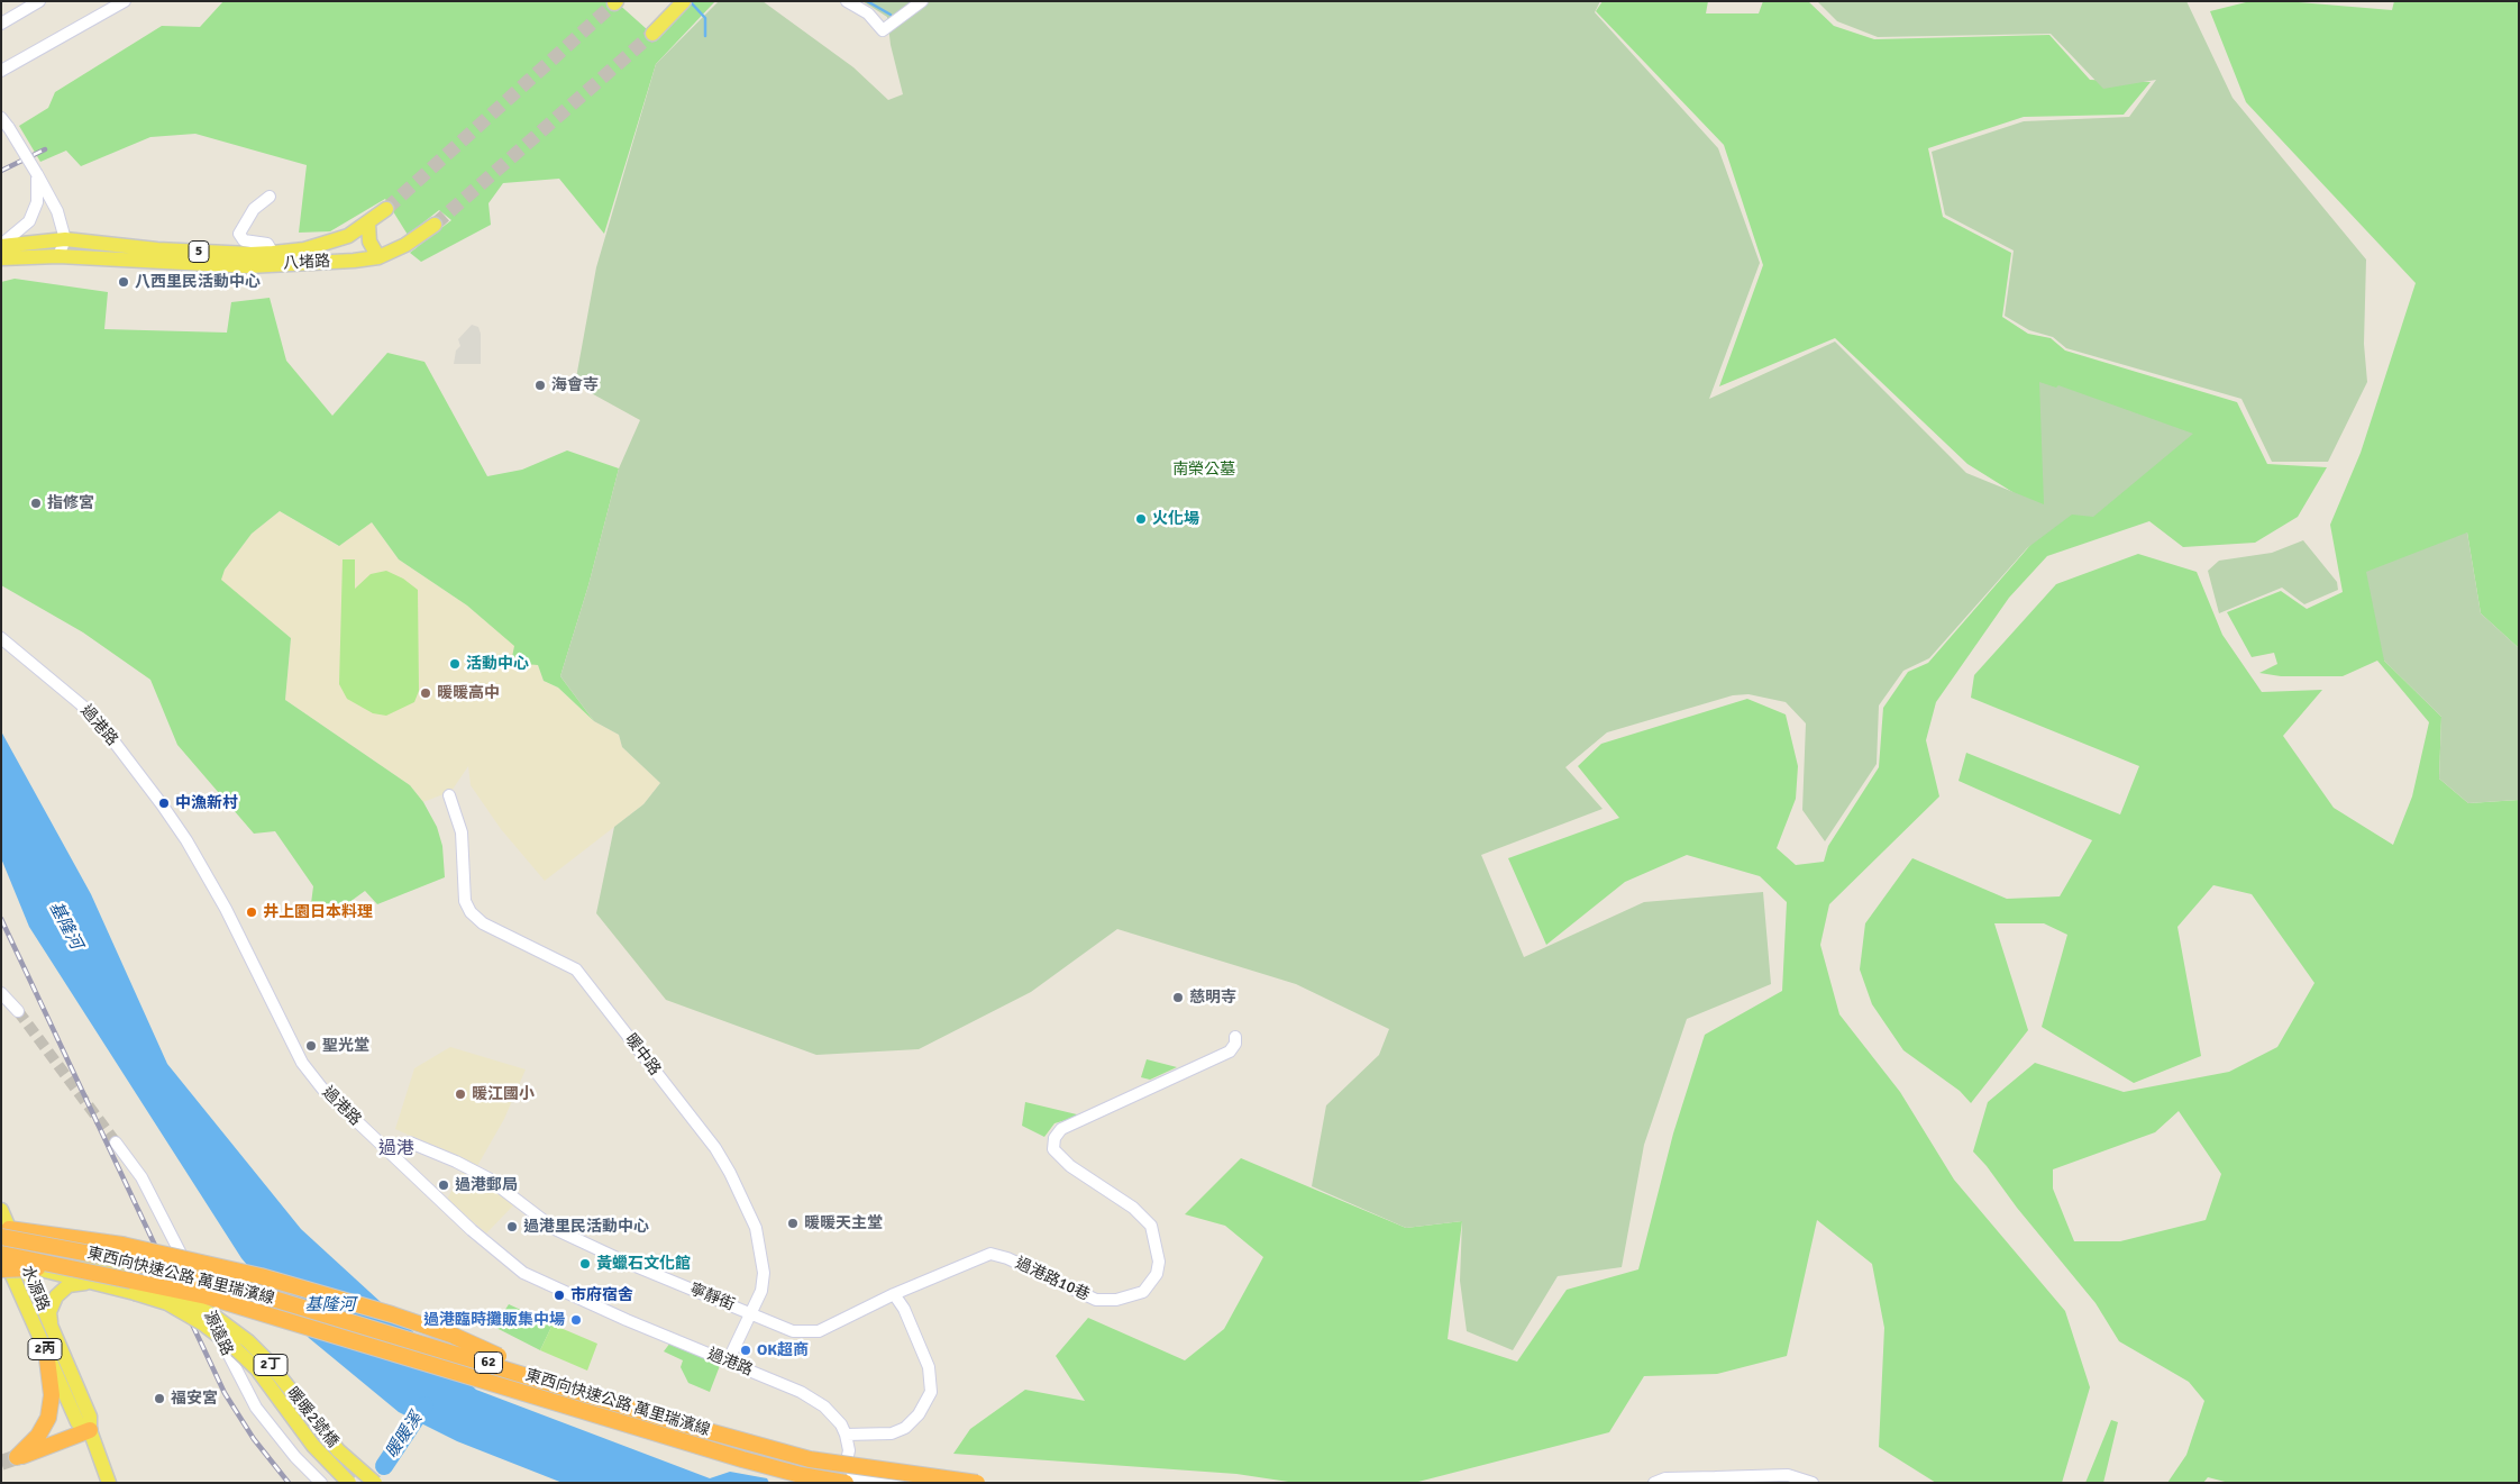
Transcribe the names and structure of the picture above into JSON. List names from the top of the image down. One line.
{"streets":{"highway":["東西向快速公路 萬里瑞濱線","62"],"main road":["5","八堵路","水源路","2丙","2丁","暖暖2號橋"],"street":["過港路","暖中路","過港路10巷","寧靜街","源遠路"]},"crossings":[["過港路","暖中路"],["過港路","寧靜街"],["暖中路","寧靜街"],["東西向快速公路 萬里瑞濱線","水源路"],["東西向快速公路 萬里瑞濱線","2丁"],["東西向快速公路 萬里瑞濱線","暖暖2號橋"],["過港路10巷","寧靜街"],["水源路","2丁"],["2丁","暖暖2號橋"]],"districts":["過港"],"water":["基隆河","暖暖溪"],"parks":["南榮公墓"],"places":["八西里民活動中心","海會寺","指修宮","火化場","活動中心","暖暖高中","中漁新村","井上園日本料理","慈明寺","聖光堂","暖江國小","過港郵局","暖暖天主堂","過港里民活動中心","黃蠟石文化館","市府宿舍","過港臨時攤販集中場","OK超商","福安宮"]}
